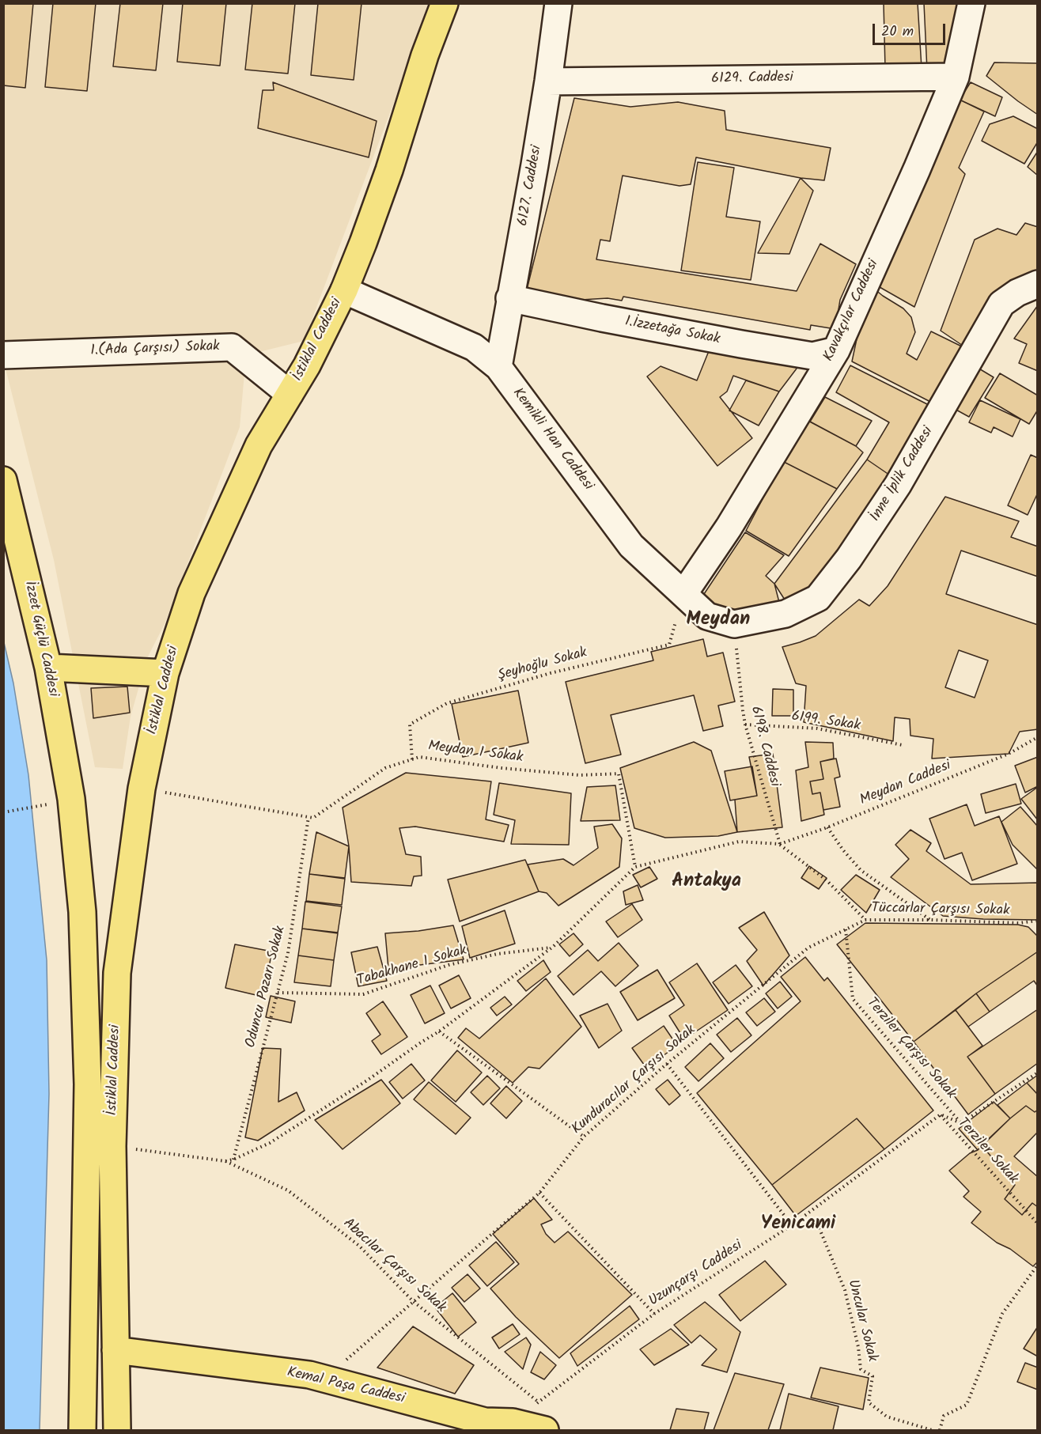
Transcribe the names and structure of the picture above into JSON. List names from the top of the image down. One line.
{"streets":{"main road":["İstiklal Caddesi","İzzet Güçlü Caddesi","Kemal Paşa Caddesi"],"street":["6129. Caddesi","6127. Caddesi","Kavakçılar Caddesi","1.İzzetağa Sokak","1.(Ada Çarşısı) Sokak","Kemikli Han Caddesi","İnne İplik Caddesi"],"path":["Şeyhoğlu Sokak","6199. Sokak","6198. Caddesi","Meydan 1 Sokak","Meydan Caddesi","Tüccarlar Çarşısı Sokak","Tabakhane 1 Sokak","Oduncu Pazarı Sokak","Terziler Çarşısı Sokak","Kunduracılar Çarşısı Sokak","Terziler Sokak","Abacılar Çarşısı Sokak","Uzunçarşı Caddesi","Uncular Sokak"]},"crossings":[["6129. Caddesi","6127. Caddesi"],["6129. Caddesi","Kavakçılar Caddesi"],["6127. Caddesi","1.İzzetağa Sokak"],["6127. Caddesi","Kemikli Han Caddesi"],["Kavakçılar Caddesi","1.İzzetağa Sokak"],["Kavakçılar Caddesi","Kemikli Han Caddesi"],["Kavakçılar Caddesi","Şeyhoğlu Sokak"],["İstiklal Caddesi","1.(Ada Çarşısı) Sokak"],["İstiklal Caddesi","Kemikli Han Caddesi"],["İstiklal Caddesi","İzzet Güçlü Caddesi"],["İstiklal Caddesi","Kemal Paşa Caddesi"],["Kemikli Han Caddesi","İnne İplik Caddesi"],["Kemikli Han Caddesi","Şeyhoğlu Sokak"],["Kemikli Han Caddesi","6198. Caddesi"],["İnne İplik Caddesi","6198. Caddesi"],["Şeyhoğlu Sokak","Meydan 1 Sokak"],["6199. Sokak","6198. Caddesi"],["6198. Caddesi","Meydan Caddesi"],["Meydan 1 Sokak","Oduncu Pazarı Sokak"],["Tüccarlar Çarşısı Sokak","Terziler Çarşısı Sokak"],["Tüccarlar Çarşısı Sokak","Kunduracılar Çarşısı Sokak"],["Tabakhane 1 Sokak","Oduncu Pazarı Sokak"],["Terziler Çarşısı Sokak","Kunduracılar Çarşısı Sokak"],["Kunduracılar Çarşısı Sokak","Abacılar Çarşısı Sokak"],["Kunduracılar Çarşısı Sokak","Kemal Paşa Caddesi"],["Terziler Sokak","Uzunçarşı Caddesi"],["Abacılar Çarşısı Sokak","Uzunçarşı Caddesi"],["Uzunçarşı Caddesi","Uncular Sokak"],["Uzunçarşı Caddesi","Kemal Paşa Caddesi"]],"districts":["Meydan","Antakya","Yenicami"],"scale_bar":"20 m"}
